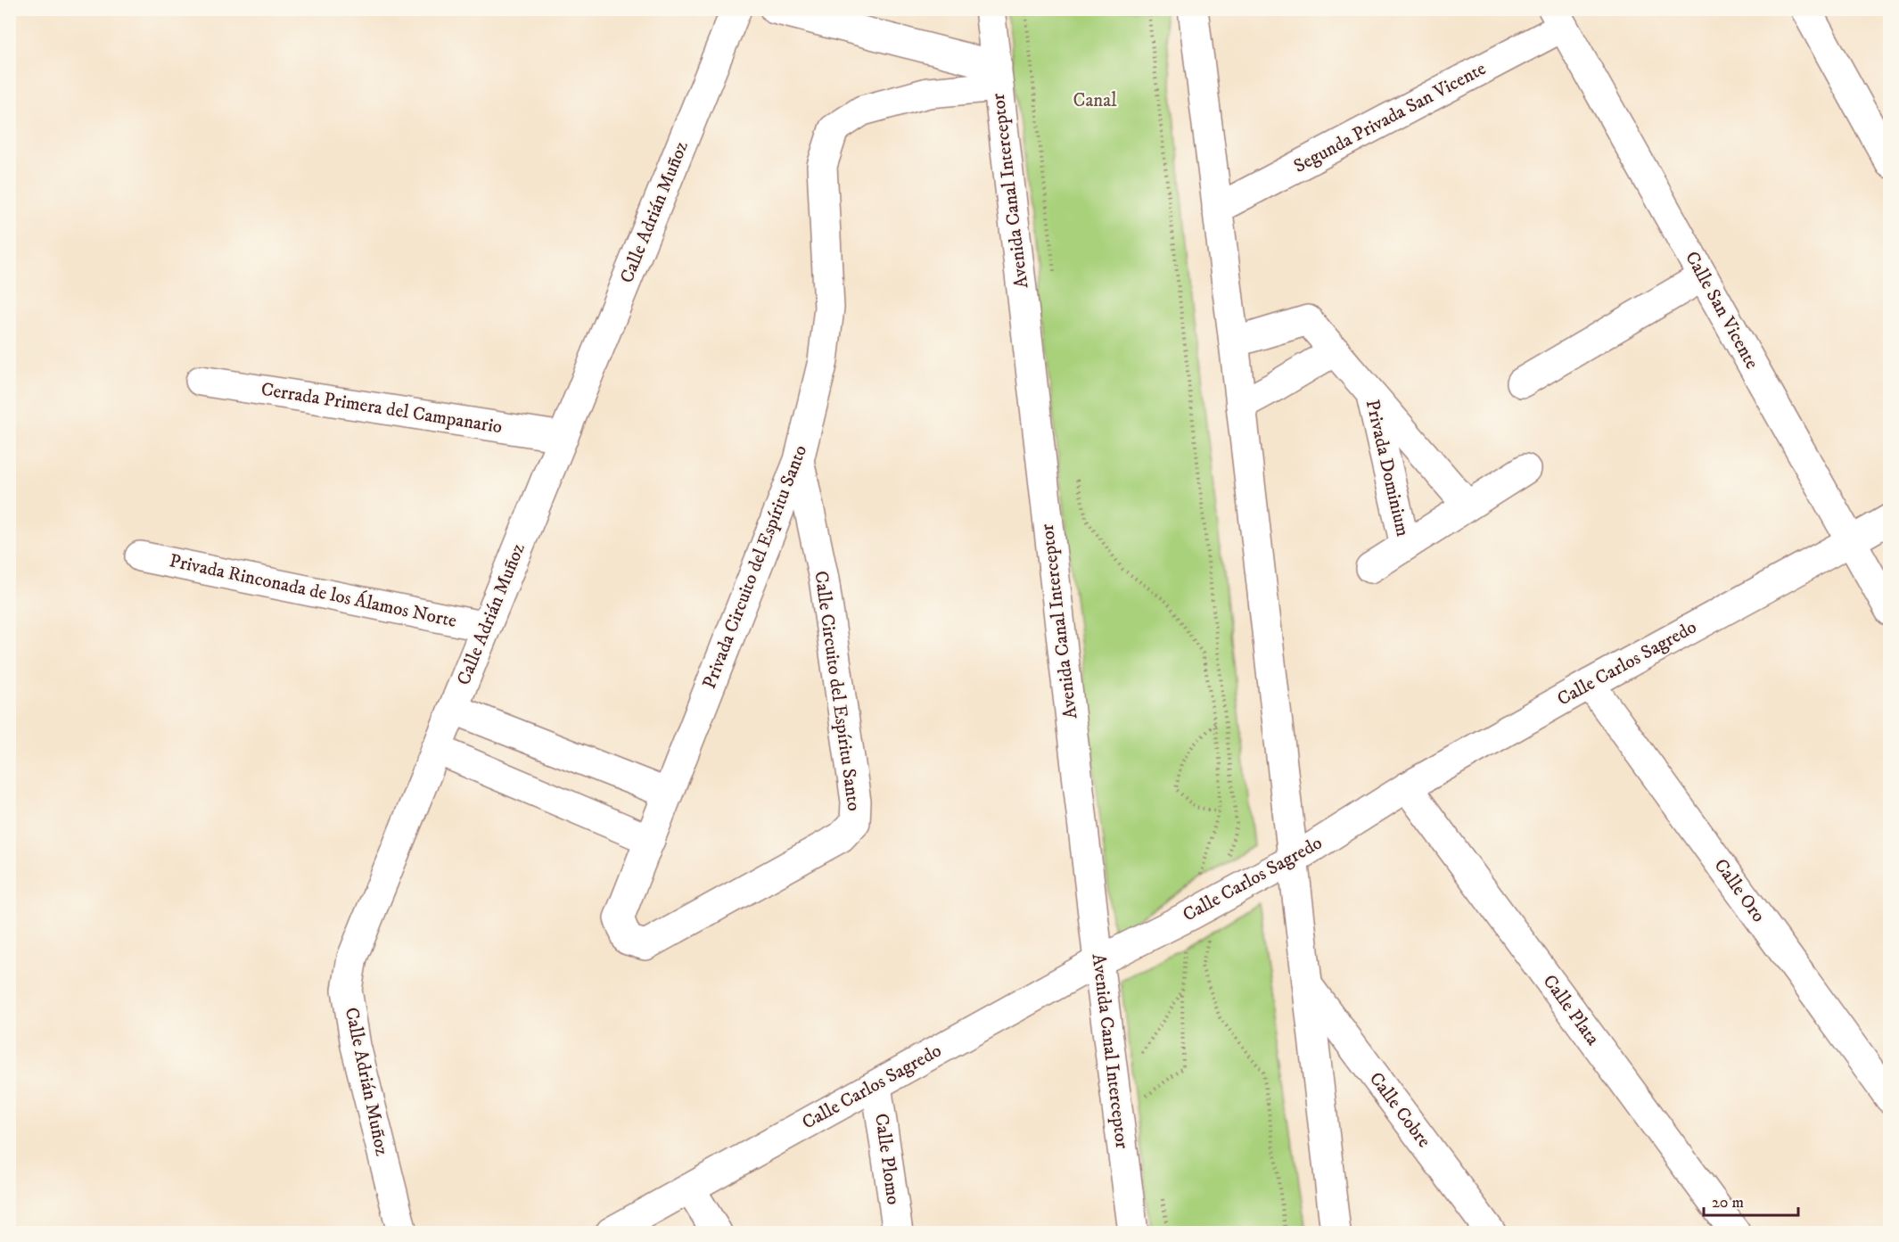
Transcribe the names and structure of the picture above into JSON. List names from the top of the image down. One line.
{"streets":{"street":["Segunda Privada San Vicente","Avenida Canal Interceptor","Calle Adrián Muñoz","Calle San Vicente","Cerrada Primera del Campanario","Privada Dominium","Privada Circuito del Espíritu Santo","Privada Rinconada de los Álamos Norte","Calle Carlos Sagredo","Calle Circuito del Espíritu Santo","Calle Oro","Calle Plata","Calle Cobre","Calle Plomo"]},"crossings":[["Segunda Privada San Vicente","Calle San Vicente"],["Avenida Canal Interceptor","Privada Circuito del Espíritu Santo"],["Avenida Canal Interceptor","Calle Carlos Sagredo"],["Calle Adrián Muñoz","Cerrada Primera del Campanario"],["Calle Adrián Muñoz","Privada Rinconada de los Álamos Norte"],["Calle San Vicente","Calle Carlos Sagredo"],["Privada Circuito del Espíritu Santo","Calle Circuito del Espíritu Santo"],["Calle Carlos Sagredo","Calle Oro"],["Calle Carlos Sagredo","Calle Plata"],["Calle Carlos Sagredo","Calle Plomo"]],"parks":["Canal"],"scale_bar":"20 m"}
